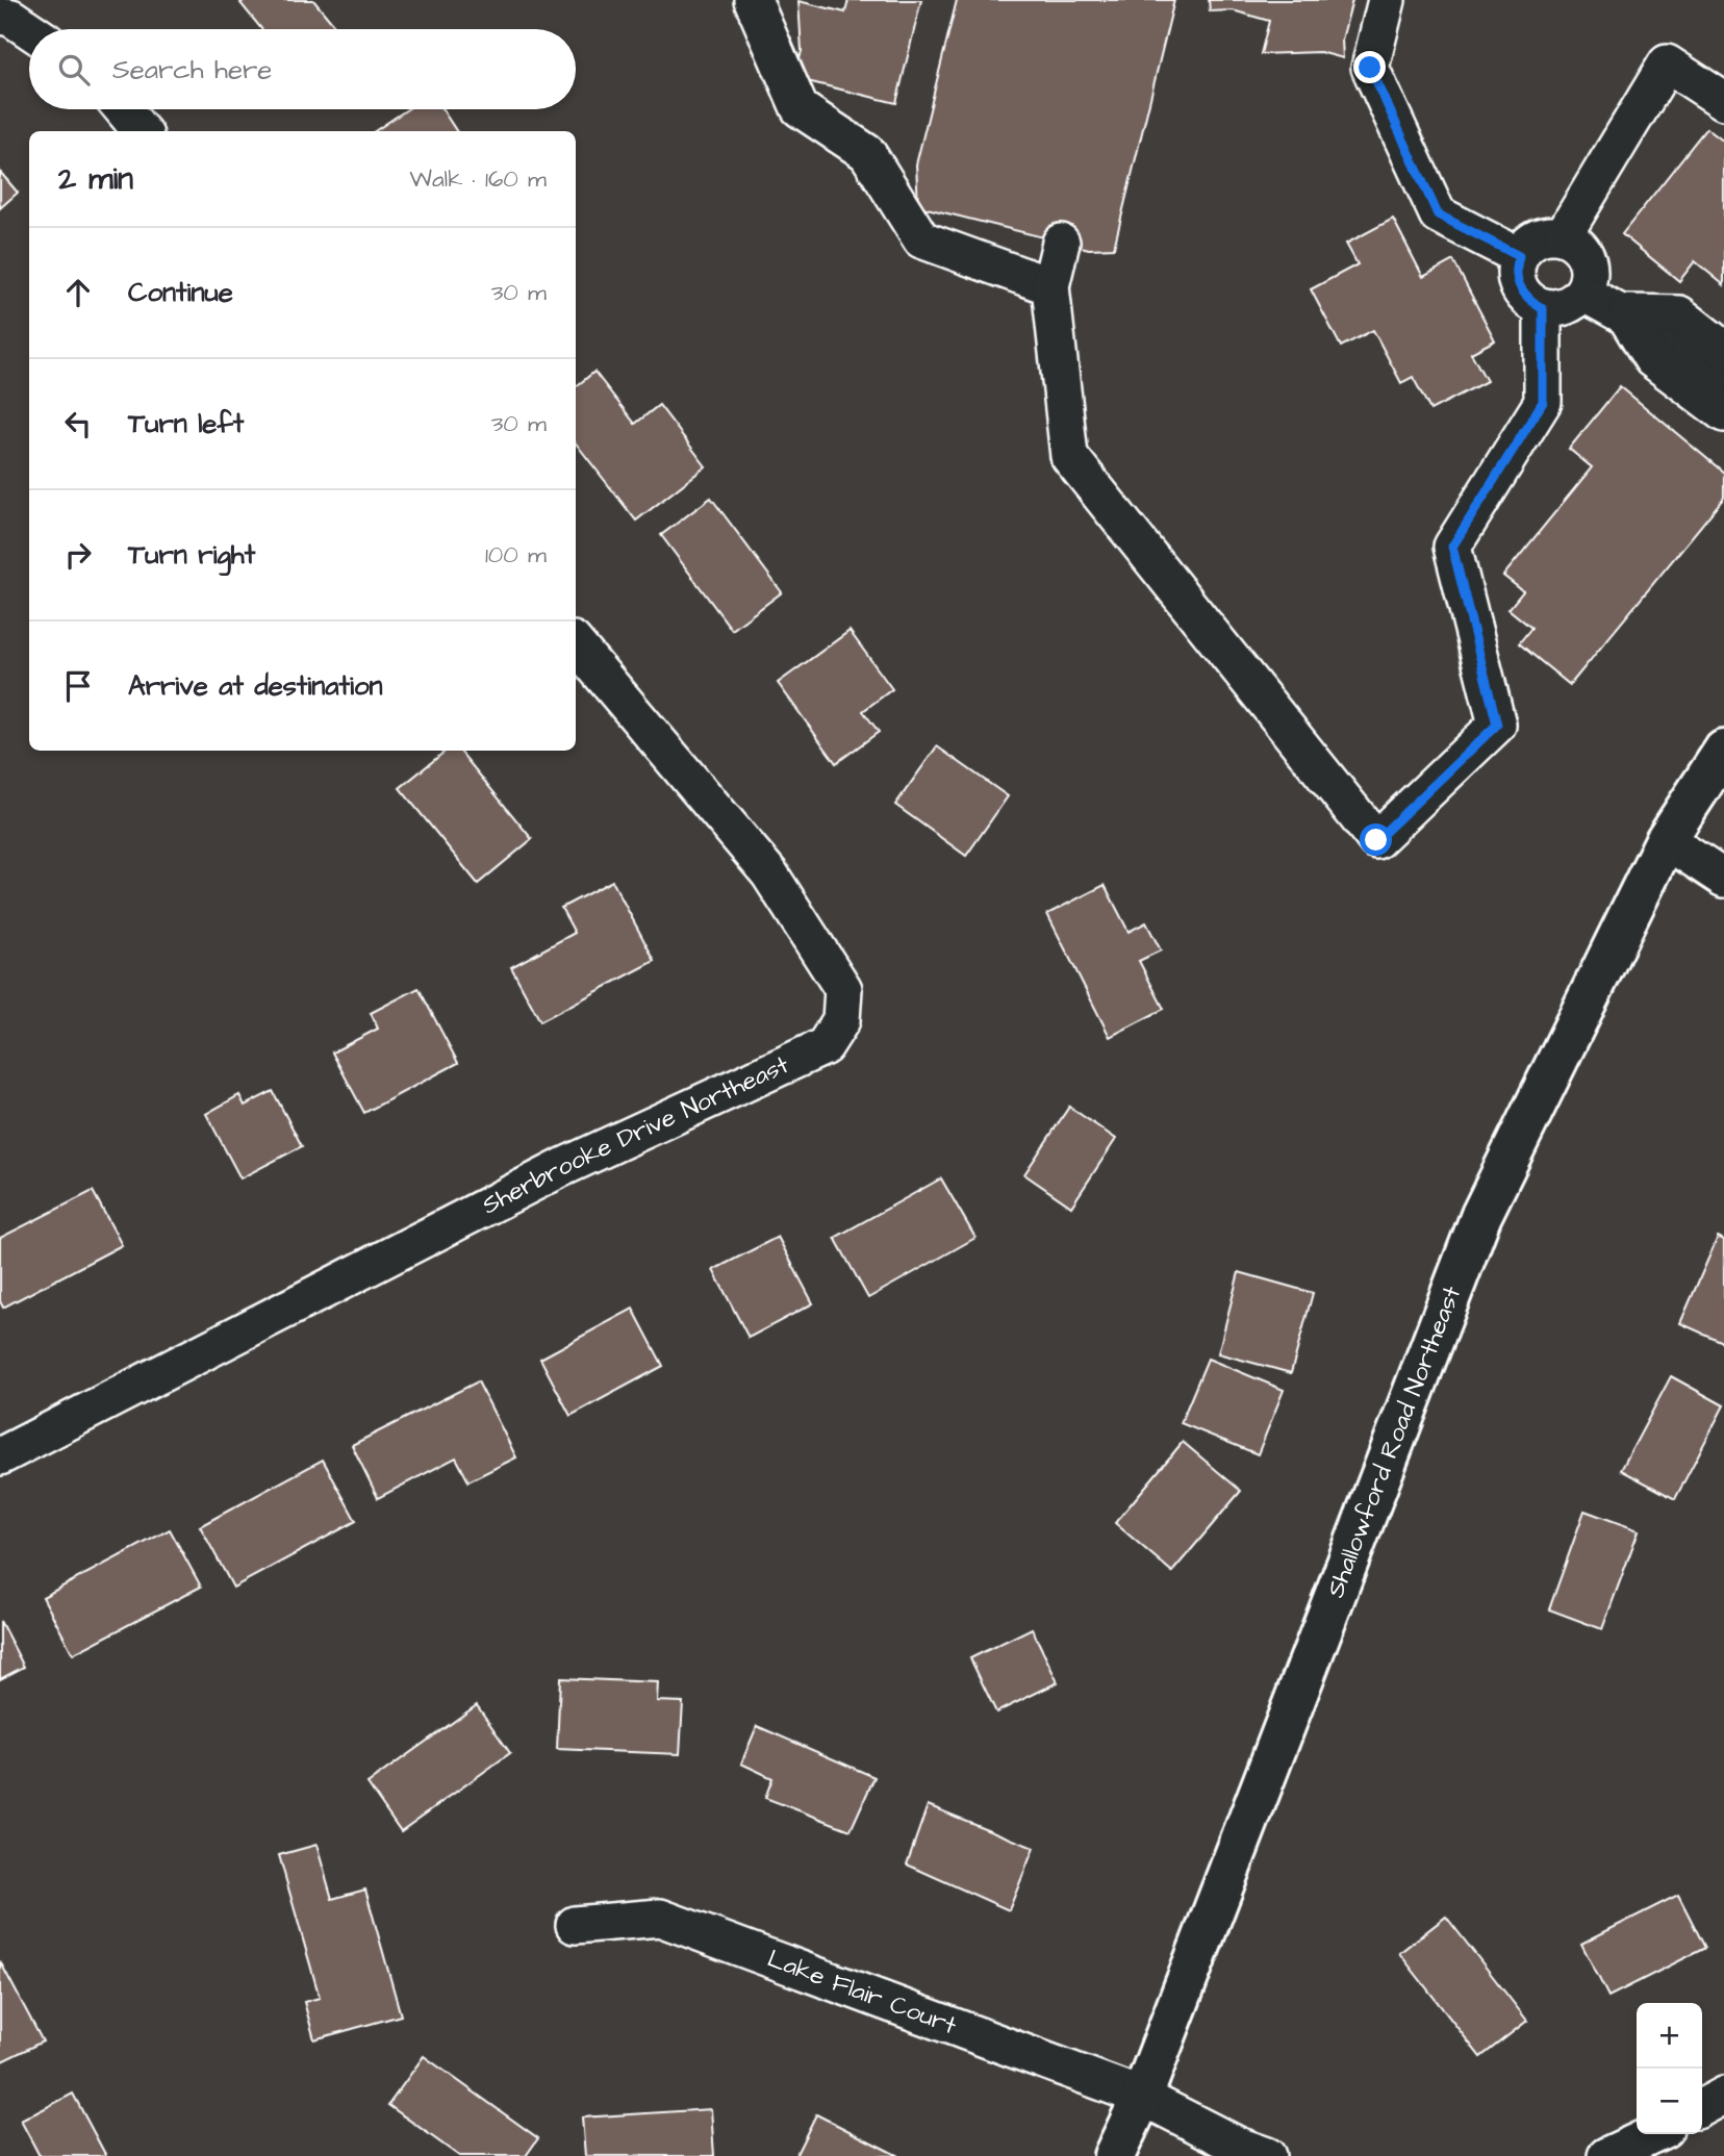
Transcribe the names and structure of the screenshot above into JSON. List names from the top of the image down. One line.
{"streets":{"street":["Sherbrooke Drive Northeast","Shallowford Road Northeast","Lake Flair Court"]},"crossings":[["Shallowford Road Northeast","Lake Flair Court"]],"page":{"search":"Search here","heading":["2 min","Walk · 160 m"],"list":[["Continue","30 m"],["Turn left","30 m"],["Turn right","100 m"],"Arrive at destination"],"map_buttons":["+","−"]}}
